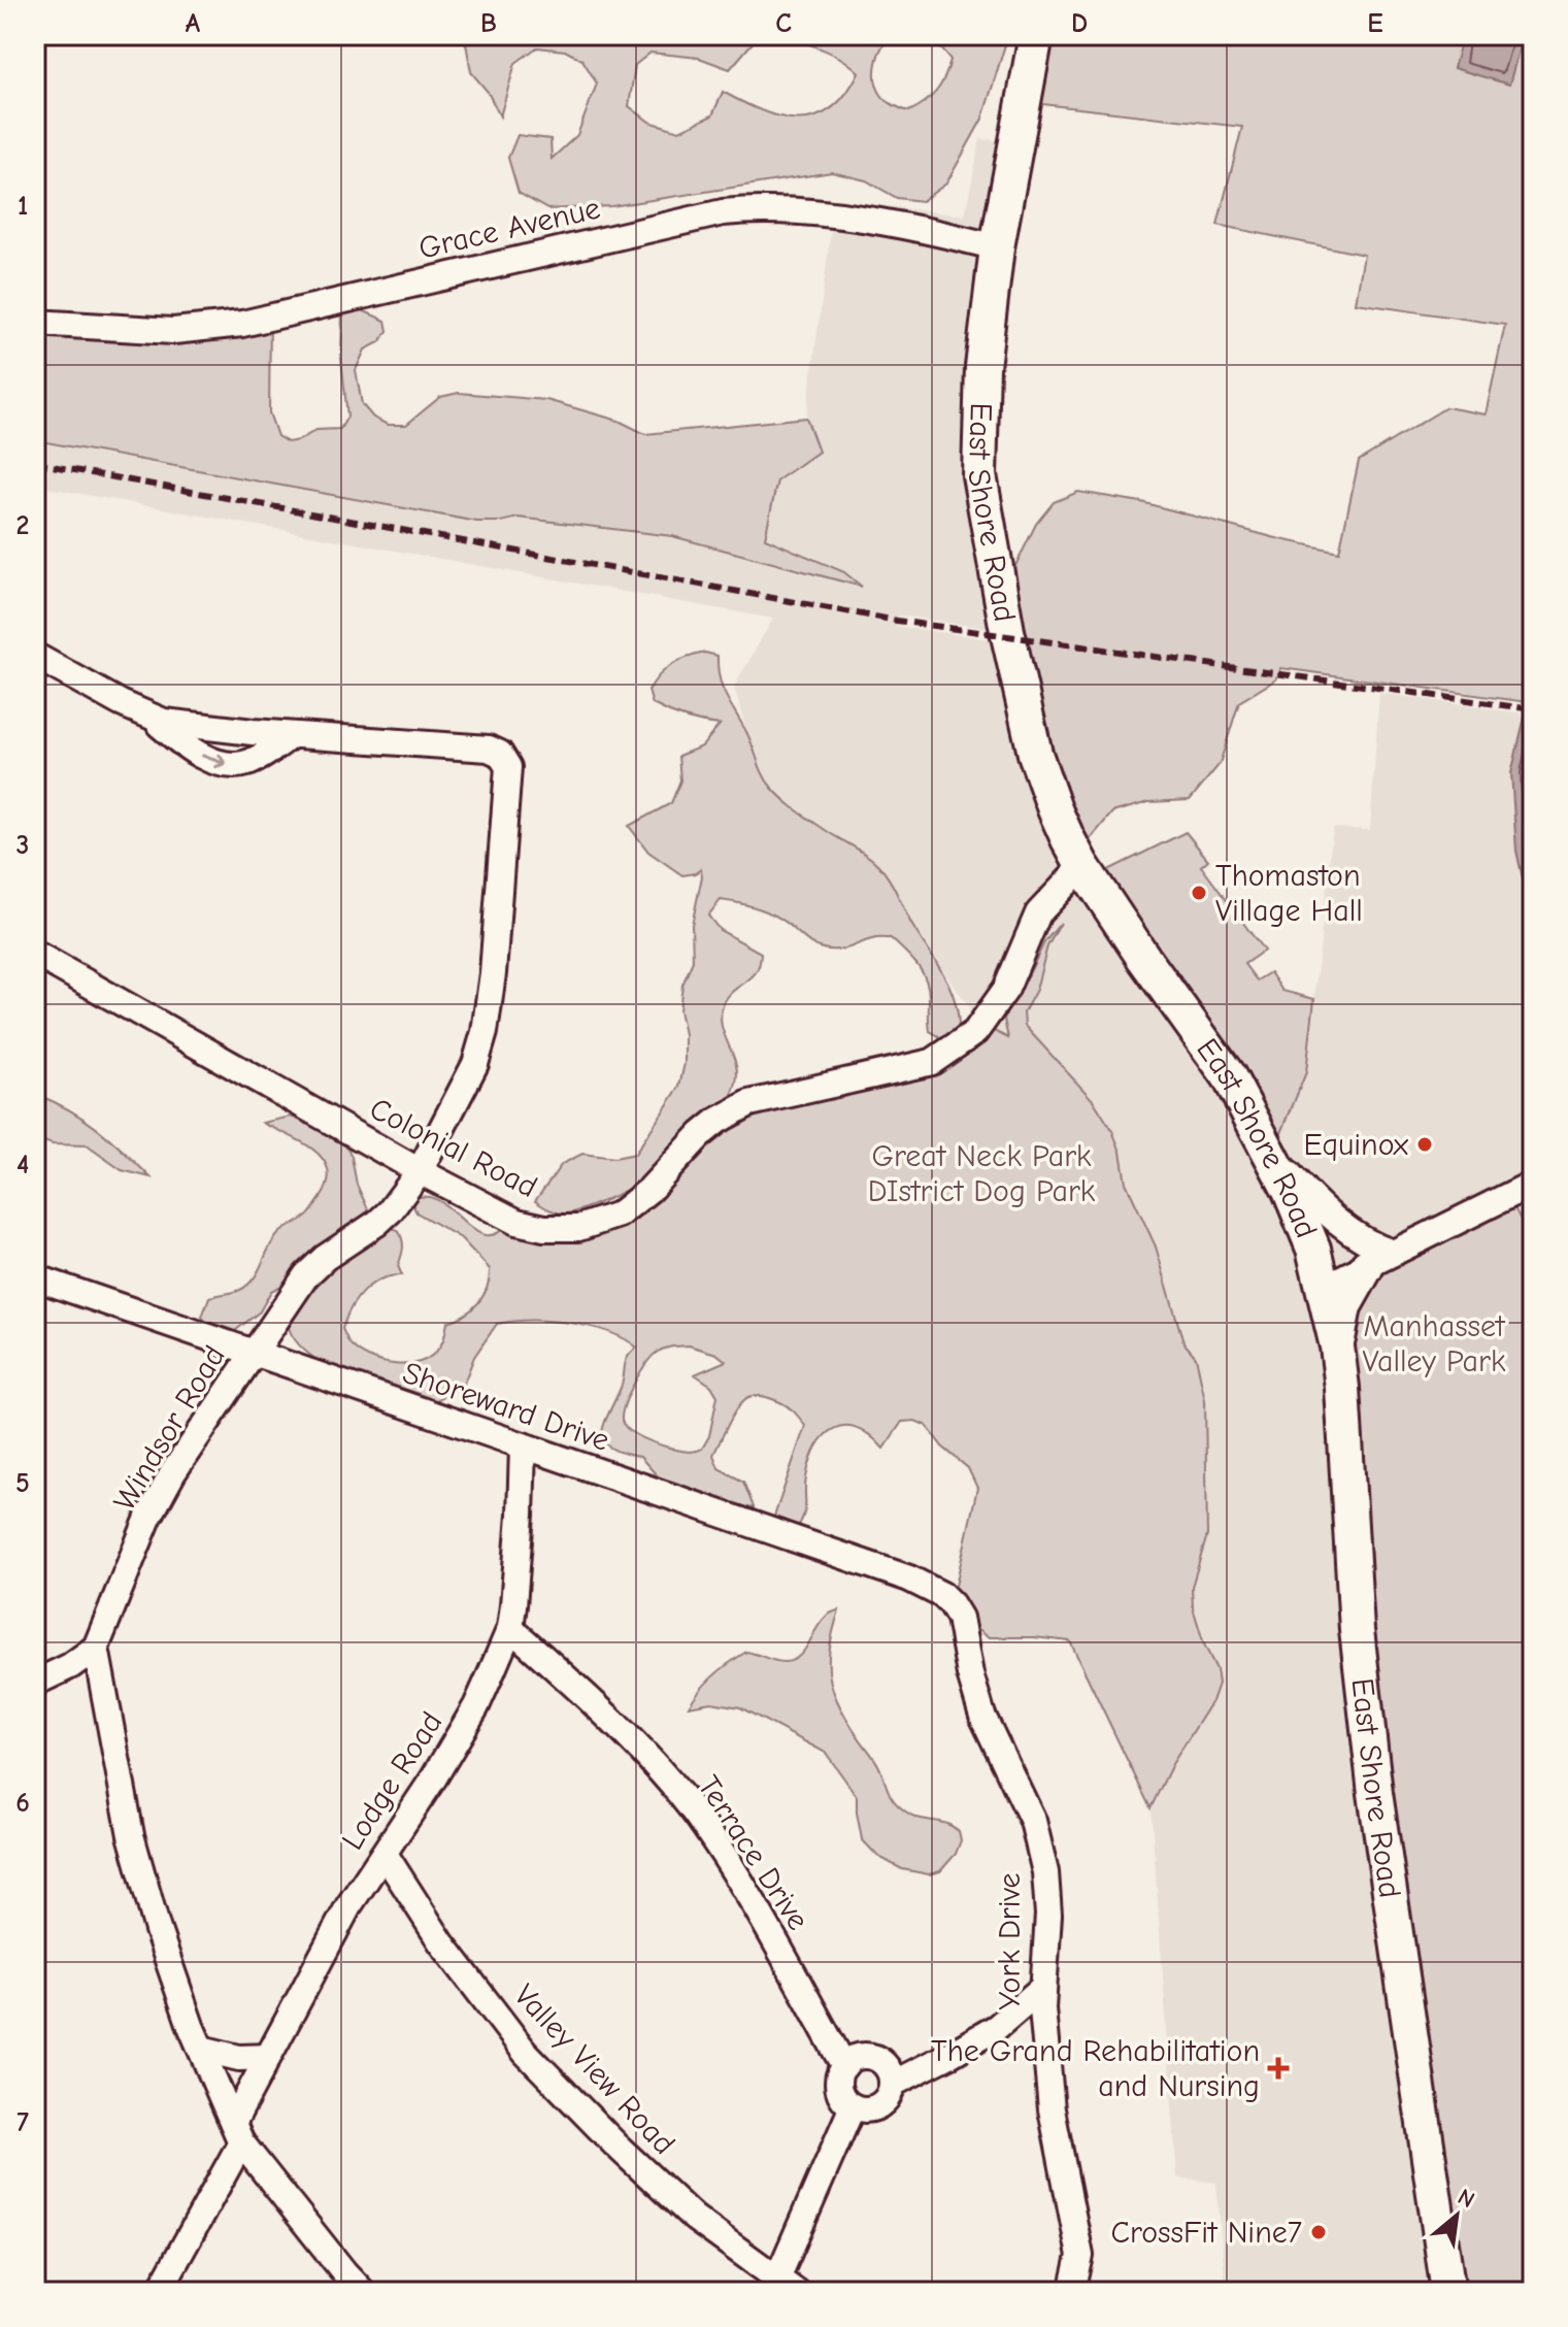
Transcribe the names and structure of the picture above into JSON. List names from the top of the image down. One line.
{"streets":{"main road":["East Shore Road"],"street":["Grace Avenue","Colonial Road","Shoreward Drive","Windsor Road","Lodge Road","Terrace Drive","York Drive","Valley View Road"]},"crossings":[["Grace Avenue","East Shore Road"],["East Shore Road","Colonial Road"],["Colonial Road","Windsor Road"],["Shoreward Drive","Windsor Road"],["Shoreward Drive","Lodge Road"],["Shoreward Drive","York Drive"],["Lodge Road","Terrace Drive"],["Lodge Road","Valley View Road"]],"parks":["Great Neck Park DIstrict Dog Park","Manhasset Valley Park"],"places":{"other":["Thomaston Village Hall","Equinox","CrossFit Nine7"],"health":["The Grand Rehabilitation and Nursing"]},"north":"top right","grid":{"columns":["A","B","C","D","E"],"rows":["1","2","3","4","5","6","7"]}}
